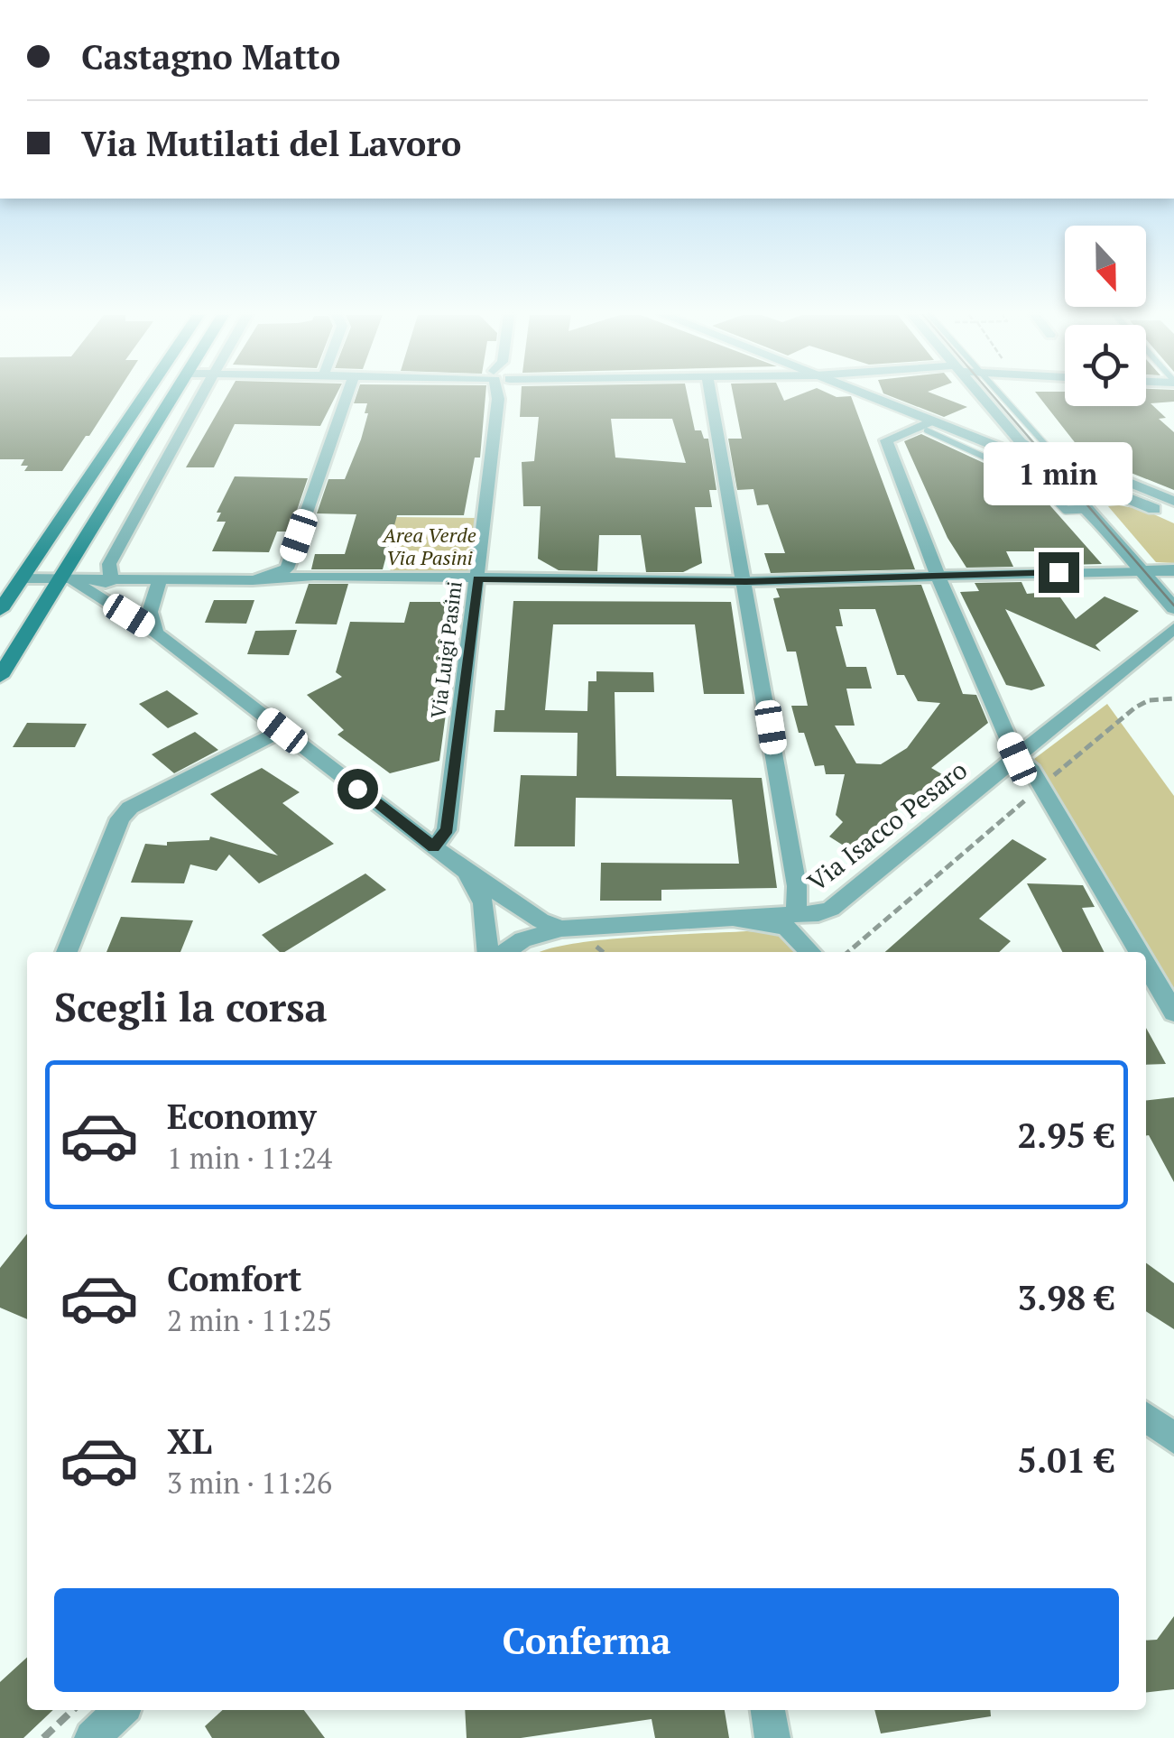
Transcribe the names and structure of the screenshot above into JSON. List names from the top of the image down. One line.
{"streets":{"street":["Via Luigi Pasini","Via Isacco Pesaro"]},"parks":["Area Verde Via Pasini"],"north":"bottom","page":{"banner":["Castagno Matto","Via Mutilati del Lavoro"],"bubble":"1 min","heading":"Scegli la corsa","list":[{"name":"Economy","note":"1 min · 11:24","value":"2.95 €"},{"name":"Comfort","note":"2 min · 11:25","value":"3.98 €"},{"name":"XL","note":"3 min · 11:26","value":"5.01 €"}],"buttons":"Conferma"}}
